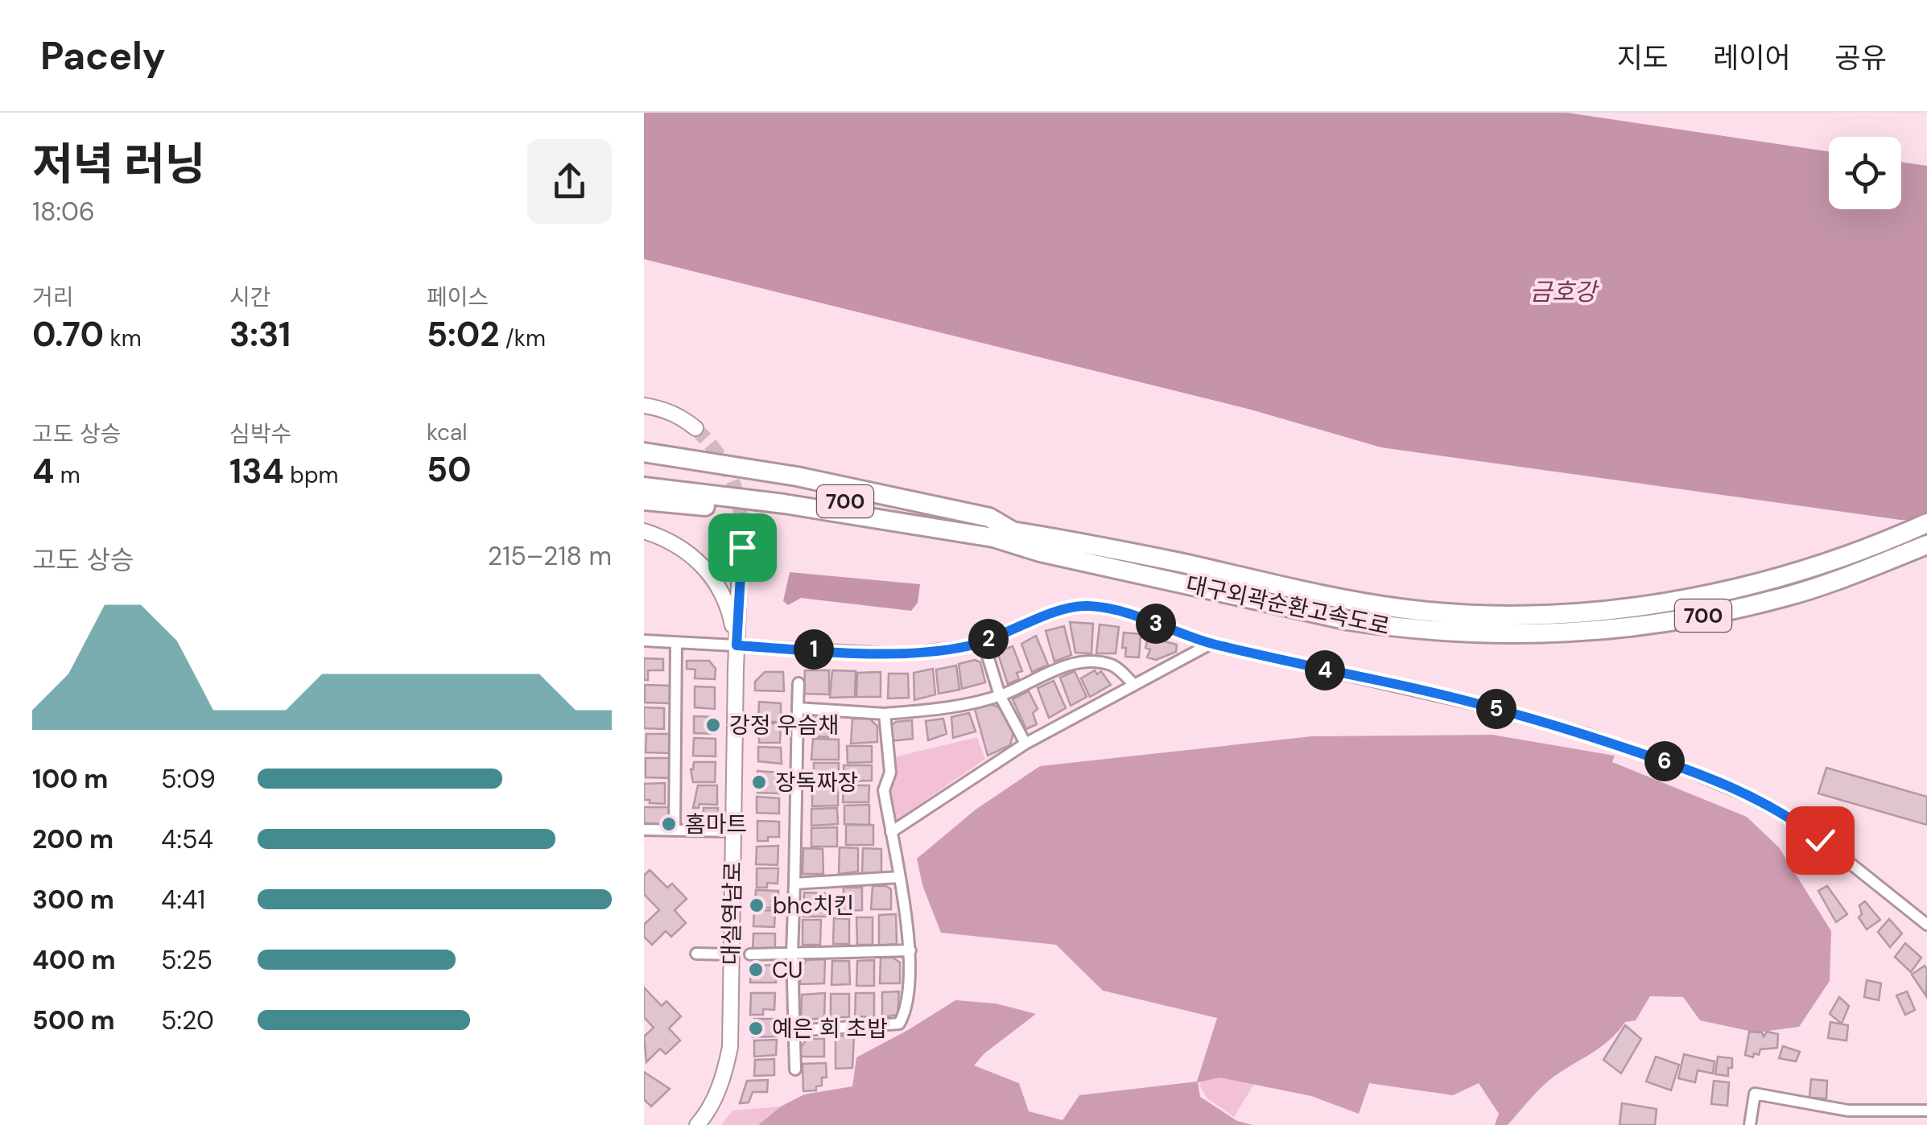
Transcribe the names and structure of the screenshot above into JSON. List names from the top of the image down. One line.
{"streets":{"highway":["700","대구외곽순환고속도로"],"street":["대실역남로"]},"water":["금호강"],"places":["강정 우슴채","장독짜장","홈마트","bhc치킨","CU","예은 회 초밥"],"page":{"header":"Pacely","nav":["지도","레이어","공유"],"heading":["저녁 러닝","18:06"],"stats":[["거리","0.70 km"],["시간","3:31"],["페이스","5:02 /km"],["고도 상승","4 m"],["심박수","134 bpm"],["kcal","50"]],"chart":["고도 상승","215–218 m"],"pins":["3","2","1","4","5","6"],"list":[{"name":"100 m","note":"5:09"},{"name":"200 m","note":"4:54"},{"name":"300 m","note":"4:41"},{"name":"400 m","note":"5:25"},{"name":"500 m","note":"5:20"}]}}
